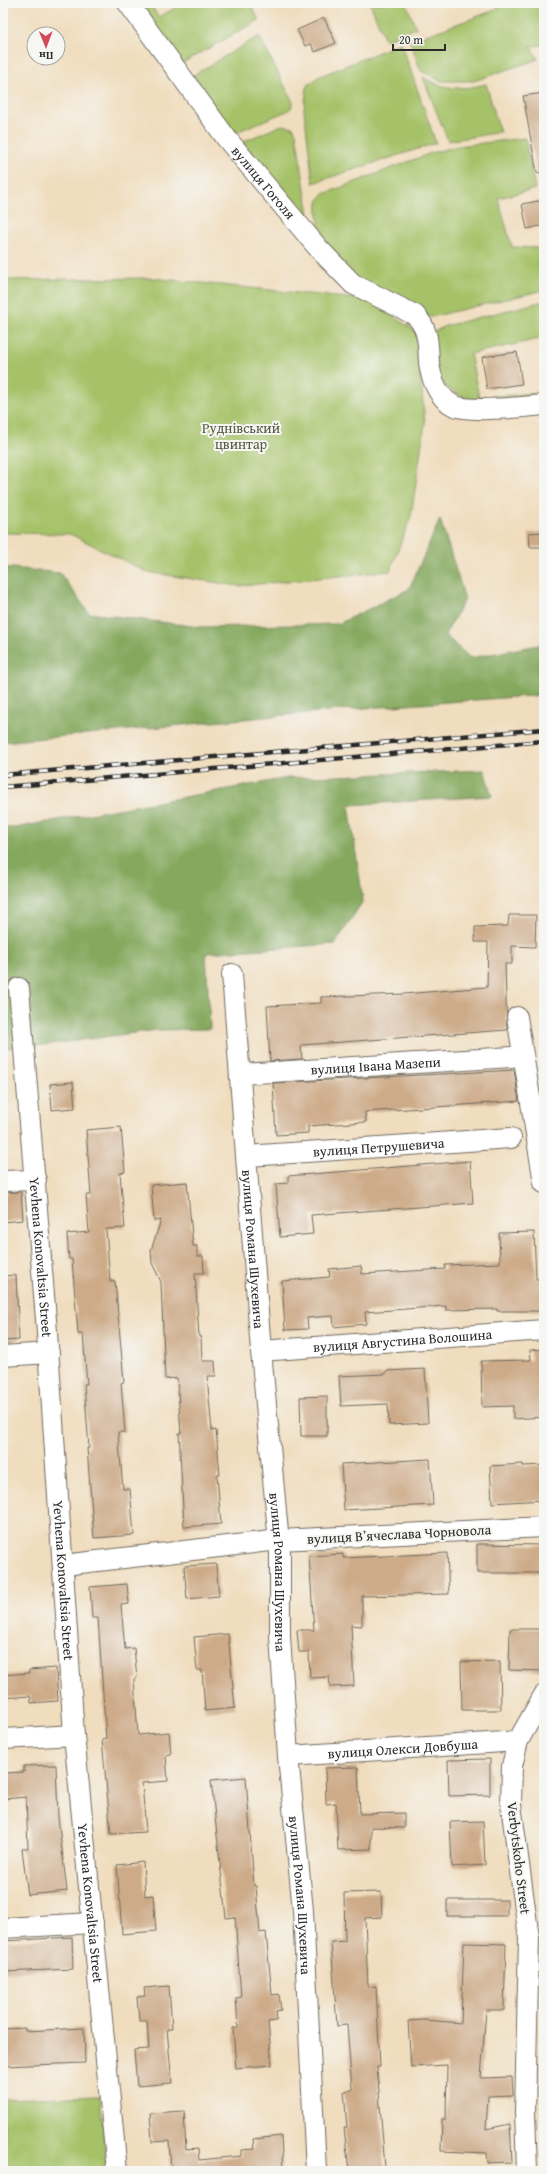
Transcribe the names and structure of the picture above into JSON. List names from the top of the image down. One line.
{"streets":{"street":["вулиця Гоголя","вулиця Івана Мазепи","вулиця Петрушевича","вулиця Романа Шухевича","Yevhena Konovaltsia Street","вулиця Августина Волошина","вулиця Вʼячеслава Чорновола","вулиця Олекси Довбуша","Verbytskoho Street"]},"crossings":[["вулиця Івана Мазепи","вулиця Романа Шухевича"],["вулиця Петрушевича","вулиця Романа Шухевича"],["вулиця Романа Шухевича","вулиця Августина Волошина"],["вулиця Романа Шухевича","вулиця Вʼячеслава Чорновола"],["вулиця Романа Шухевича","вулиця Олекси Довбуша"],["Yevhena Konovaltsia Street","вулиця Вʼячеслава Чорновола"],["вулиця Олекси Довбуша","Verbytskoho Street"]],"parks":["Руднівський цвинтар"],"scale_bar":"20 m","north":"bottom"}
